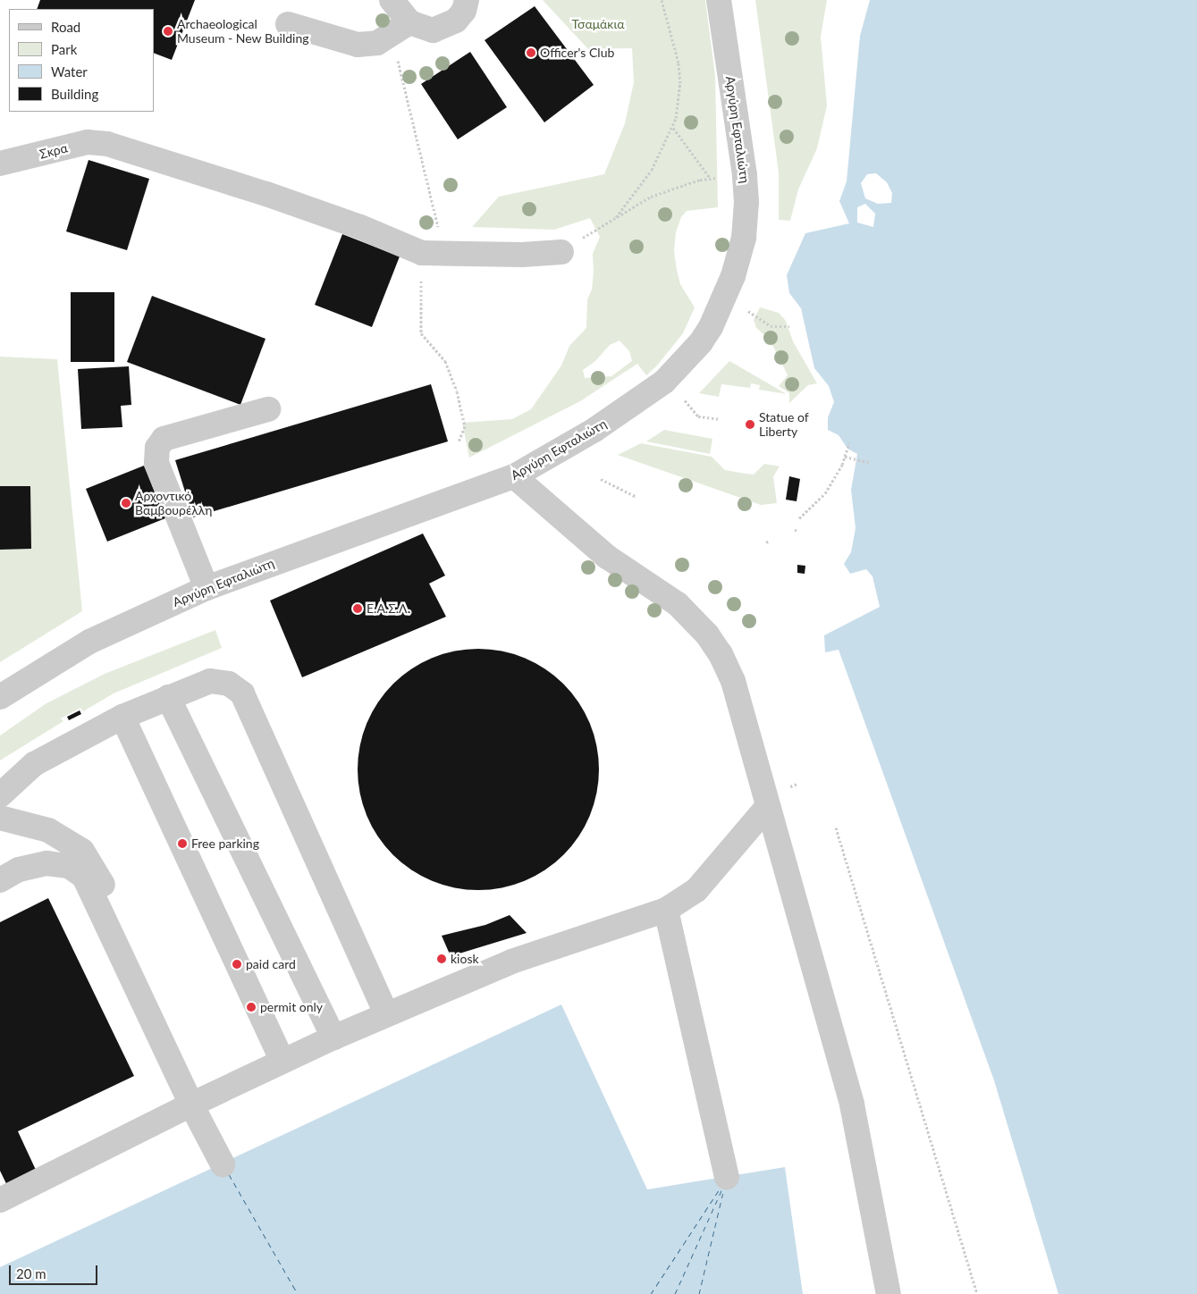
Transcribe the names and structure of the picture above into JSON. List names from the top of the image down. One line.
{"streets":{"street":["Αργύρη Εφταλιώτη","Σκρα"]},"parks":["Τσαμάκια"],"places":["Archaeological Museum - New Building","Officer's Club","Statue of Liberty","Αρχοντικό Βαμβουρέλλη","Ε.Α.Σ.Λ.","Free parking","kiosk","paid card","permit only"],"legend":["Road","Park","Water","Building"],"scale_bar":"20 m"}
